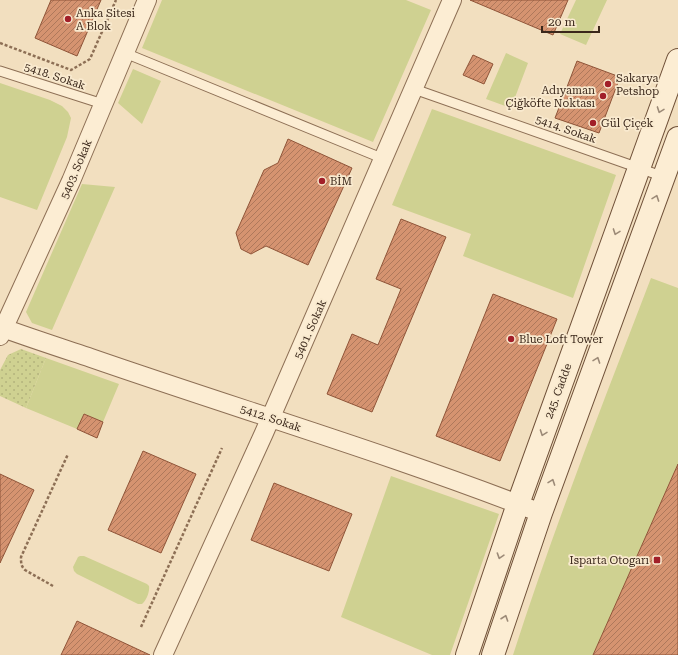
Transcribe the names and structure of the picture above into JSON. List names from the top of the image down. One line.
{"streets":{"street":["5403. Sokak","5401. Sokak","245. Cadde","5412. Sokak"],"lane":["5418. Sokak","5414. Sokak"]},"crossings":[["5418. Sokak","5403. Sokak"],["5414. Sokak","5401. Sokak"],["5414. Sokak","245. Cadde"],["5403. Sokak","5412. Sokak"],["5401. Sokak","5412. Sokak"],["245. Cadde","5412. Sokak"]],"places":{"other":["Anka Sitesi A Blok","Sakarya Petshop","Adıyaman Çiğköfte Noktası","Gül Çiçek","BİM","Blue Loft Tower"],"transit":["Isparta Otogarı"]},"scale_bar":"20 m"}
